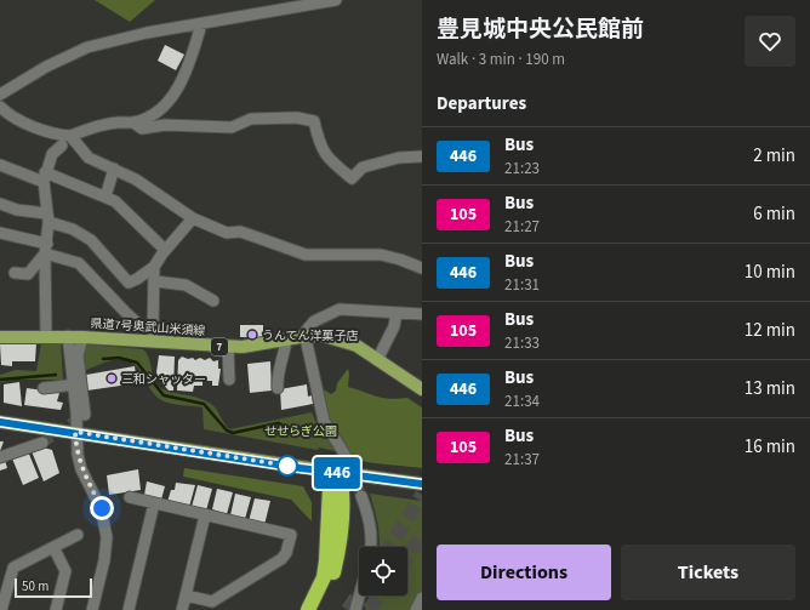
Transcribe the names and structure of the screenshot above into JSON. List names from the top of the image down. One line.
{"streets":{"main road":["県道7号奥武山米須線","7"]},"parks":["せせらぎ公園"],"places":["うんてん洋菓子店","三和シャッター"],"lines":["bus line 446"],"scale_bar":"50 m","page":{"on_map":"446","heading":[["豊見城中央公民館前","Walk · 3 min · 190 m"],"Departures"],"list":[{"mark":"446","name":"Bus","note":"21:23","value":"2 min"},{"mark":"105","name":"Bus","note":"21:27","value":"6 min"},{"mark":"446","name":"Bus","note":"21:31","value":"10 min"},{"mark":"105","name":"Bus","note":"21:33","value":"12 min"},{"mark":"446","name":"Bus","note":"21:34","value":"13 min"},{"mark":"105","name":"Bus","note":"21:37","value":"16 min"}],"buttons":["Directions","Tickets"],"scale":"50 m"}}
